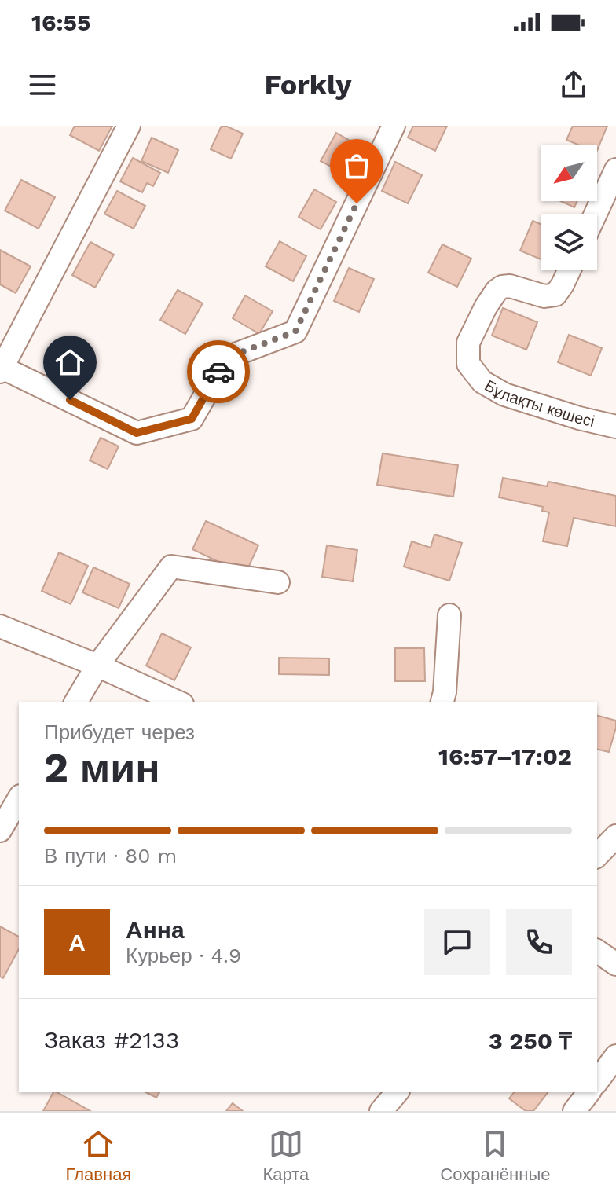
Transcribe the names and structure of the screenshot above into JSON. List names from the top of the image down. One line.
{"streets":{"street":["Бұлақты көшесі"]},"north":"bottom left","page":{"status":"16:55","header":"Forkly","heading":["2 мин","Прибудет через","16:57–17:02"],"panel":["Анна","Курьер · 4.9","Заказ #2133","3 250 ₸"],"bar":"В пути · 80 m","round":"А","tabs":["Главная","Карта","Сохранённые"]}}
